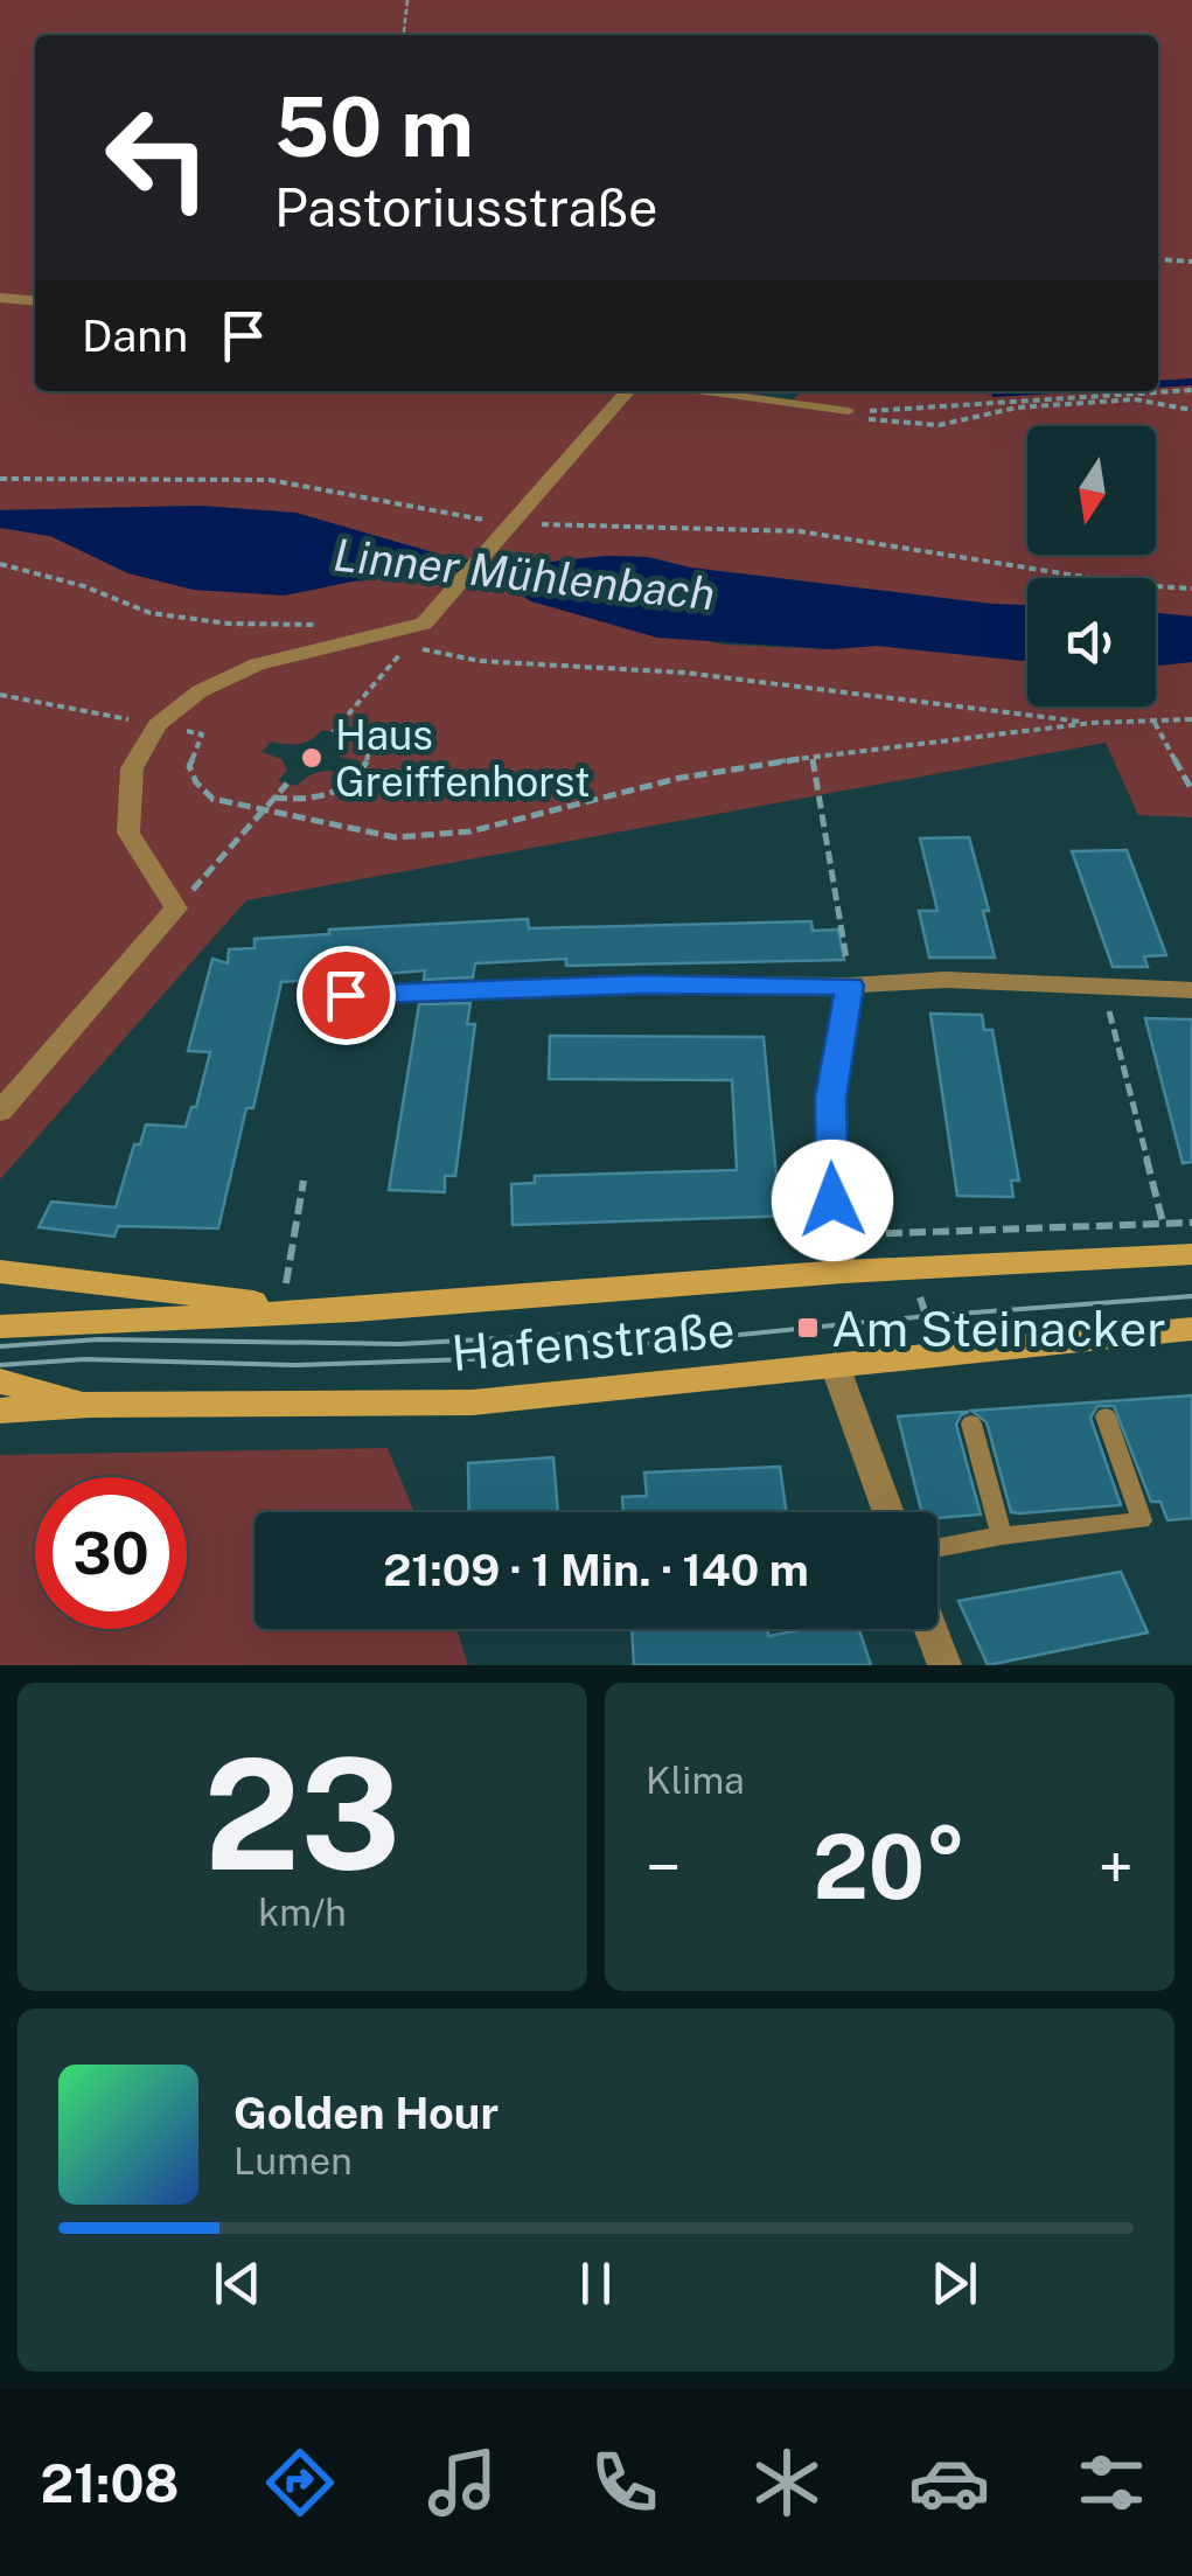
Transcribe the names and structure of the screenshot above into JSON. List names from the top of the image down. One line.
{"streets":{"main road":["Hafenstraße"]},"water":["Linner Mühlenbach"],"places":{"other":["Haus Greiffenhorst"],"transit":["Am Steinacker"]},"north":"bottom","page":{"turn":["50 m","Pastoriusstraße"],"then":"Dann","limit":"30","trip":"21:09 · 1 Min. · 140 m","tile":[["23","km/h"],"Klima"],"heat":["−","20°","+"],"song":["Golden Hour","Lumen"],"tabs":"21:08"}}
